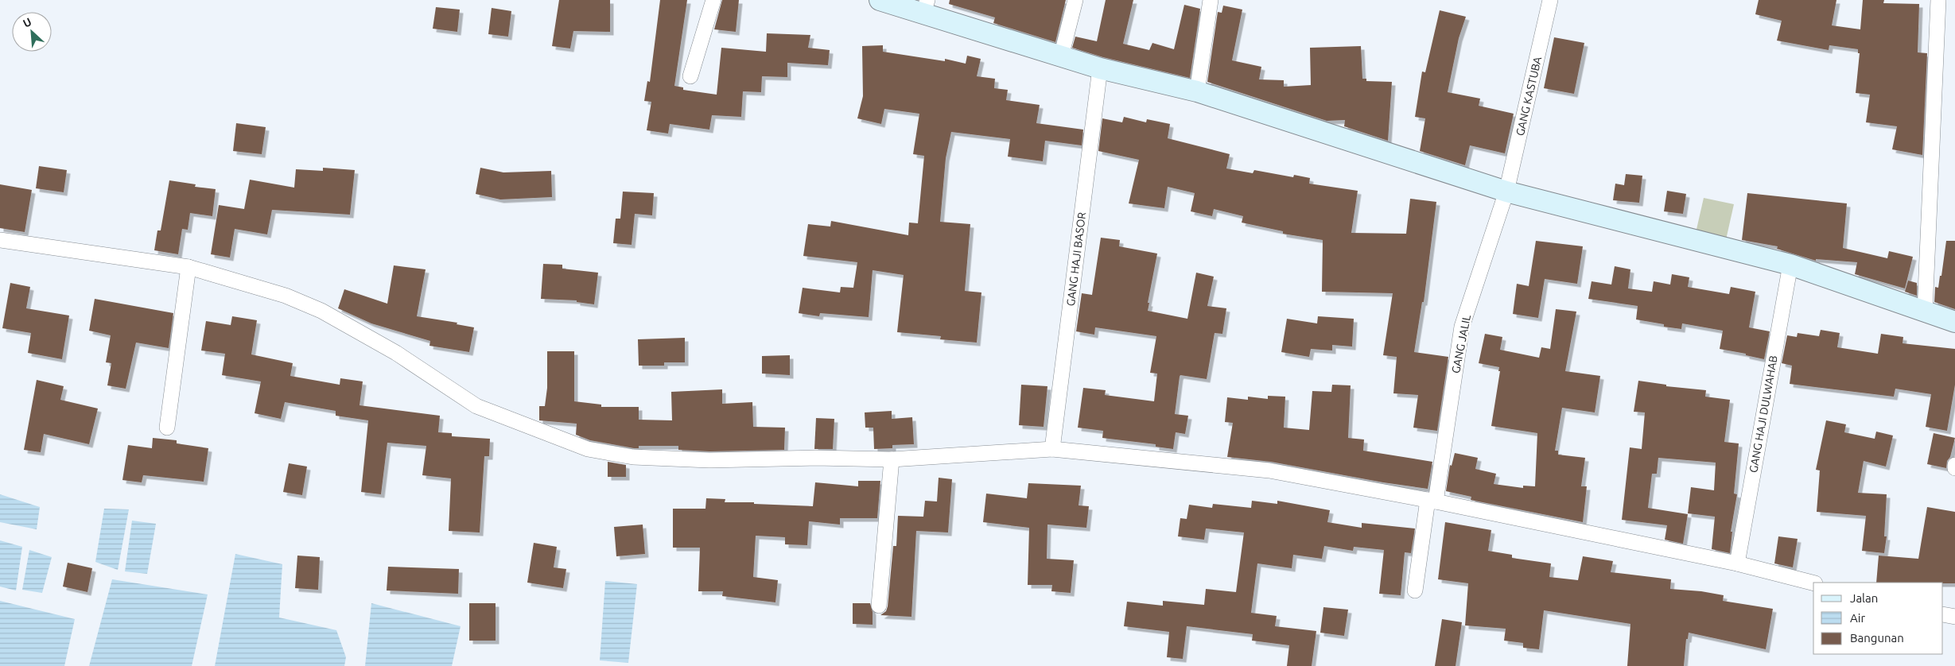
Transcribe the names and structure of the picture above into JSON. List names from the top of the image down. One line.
{"streets":{"street":["GANG KASTUBA","GANG HAJI BASOR","GANG JALIL","GANG HAJI DULWAHAB"]},"crossings":[["GANG KASTUBA","GANG JALIL"]],"legend":["Jalan","Air","Bangunan"],"north":"top left"}
